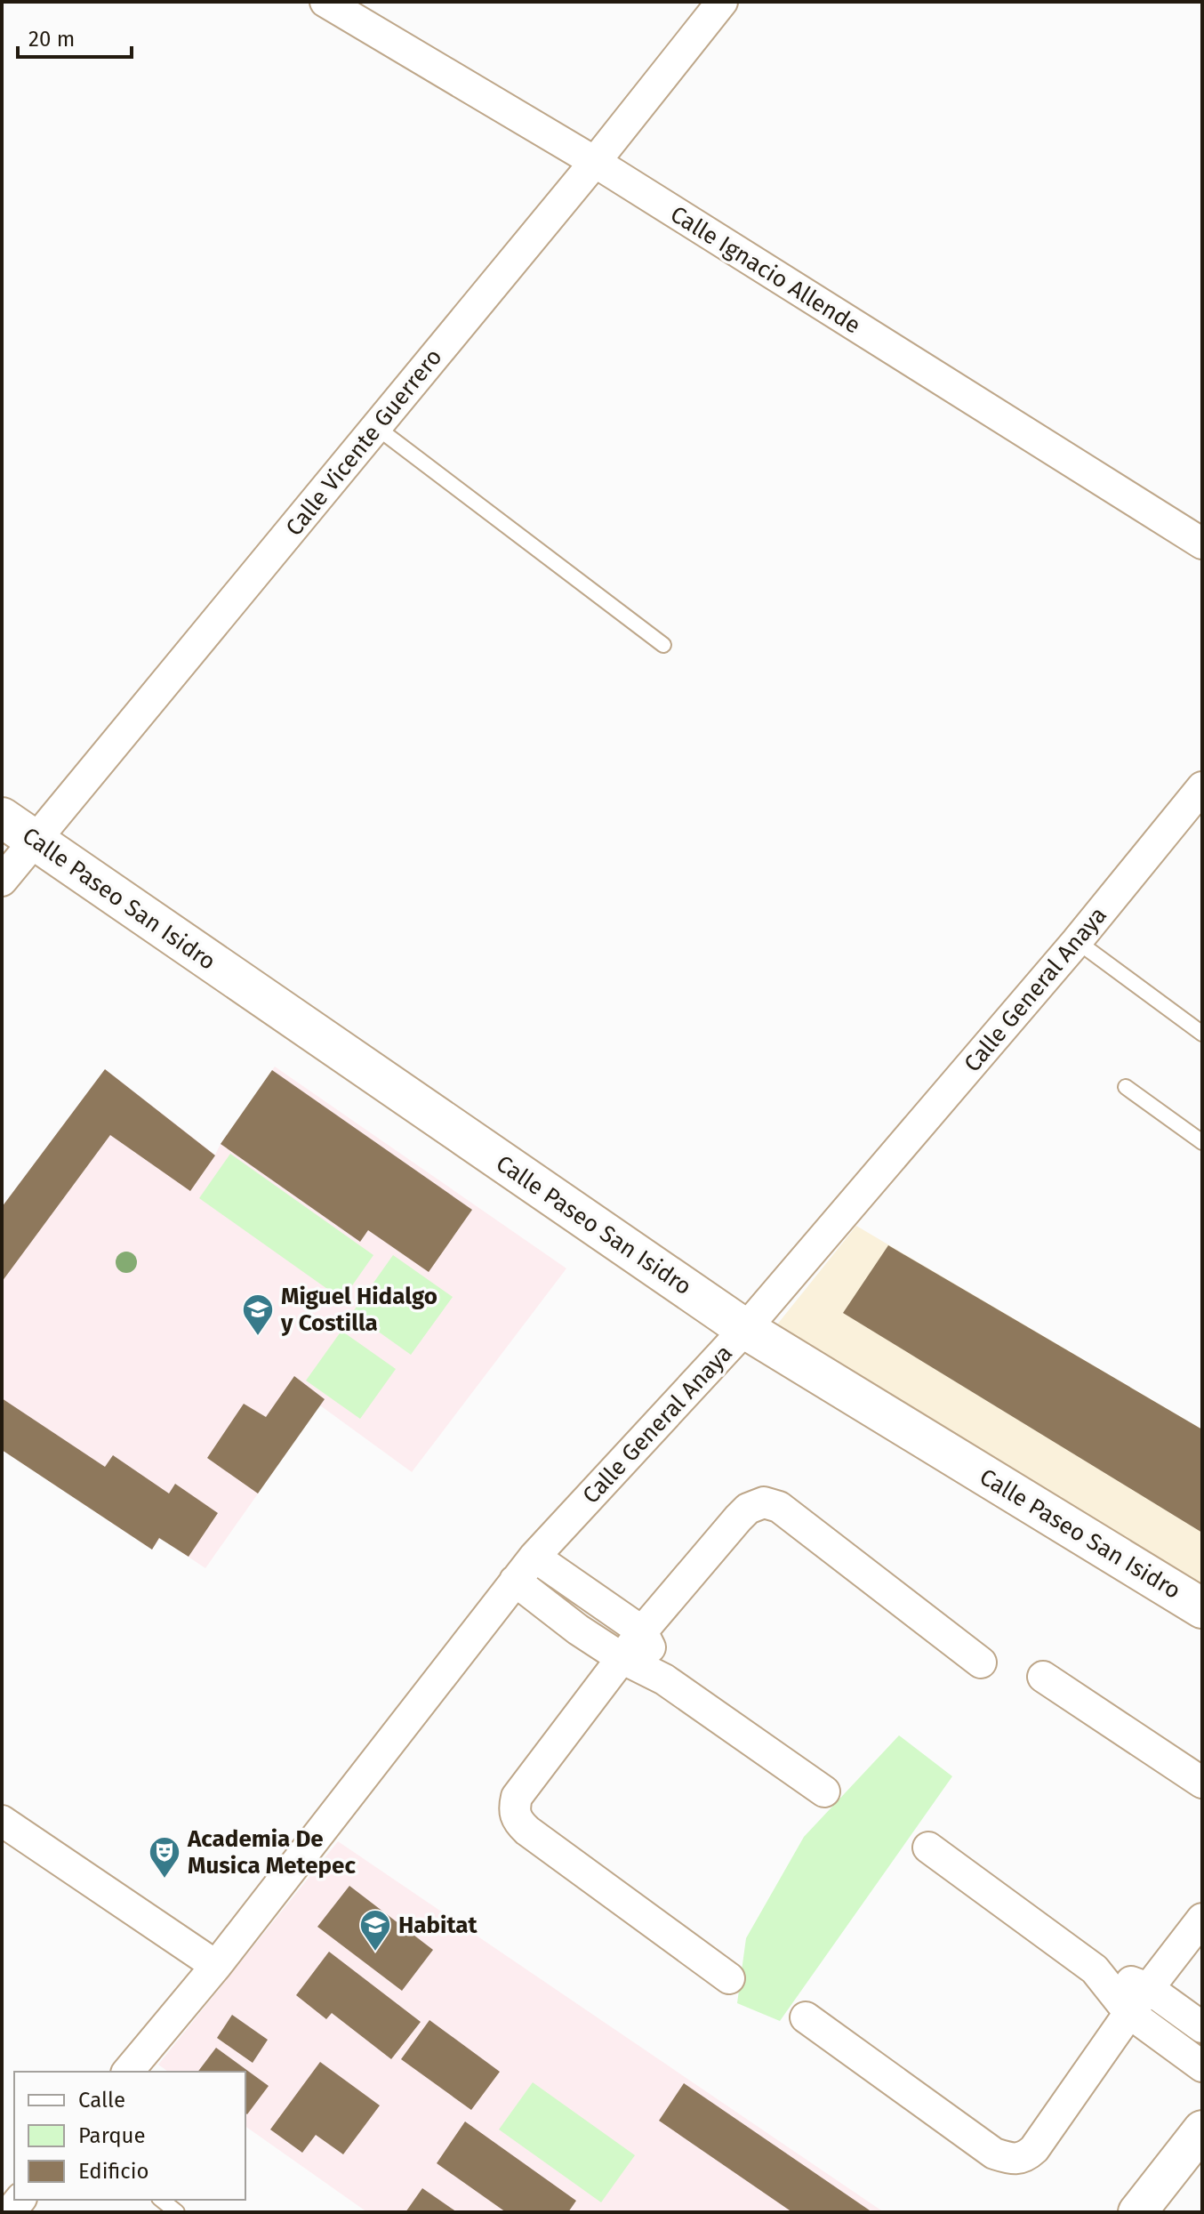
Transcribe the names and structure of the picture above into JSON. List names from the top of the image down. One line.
{"streets":{"main road":["Calle Paseo San Isidro"],"street":["Calle Ignacio Allende","Calle Vicente Guerrero","Calle General Anaya"]},"crossings":[["Calle Ignacio Allende","Calle Vicente Guerrero"],["Calle Vicente Guerrero","Calle Paseo San Isidro"],["Calle Paseo San Isidro","Calle General Anaya"]],"places":{"school or university":["Miguel Hidalgo y Costilla","Habitat"],"theatre":["Academia De Musica Metepec"]},"legend":["Calle","Parque","Edificio"],"scale_bar":"20 m"}
